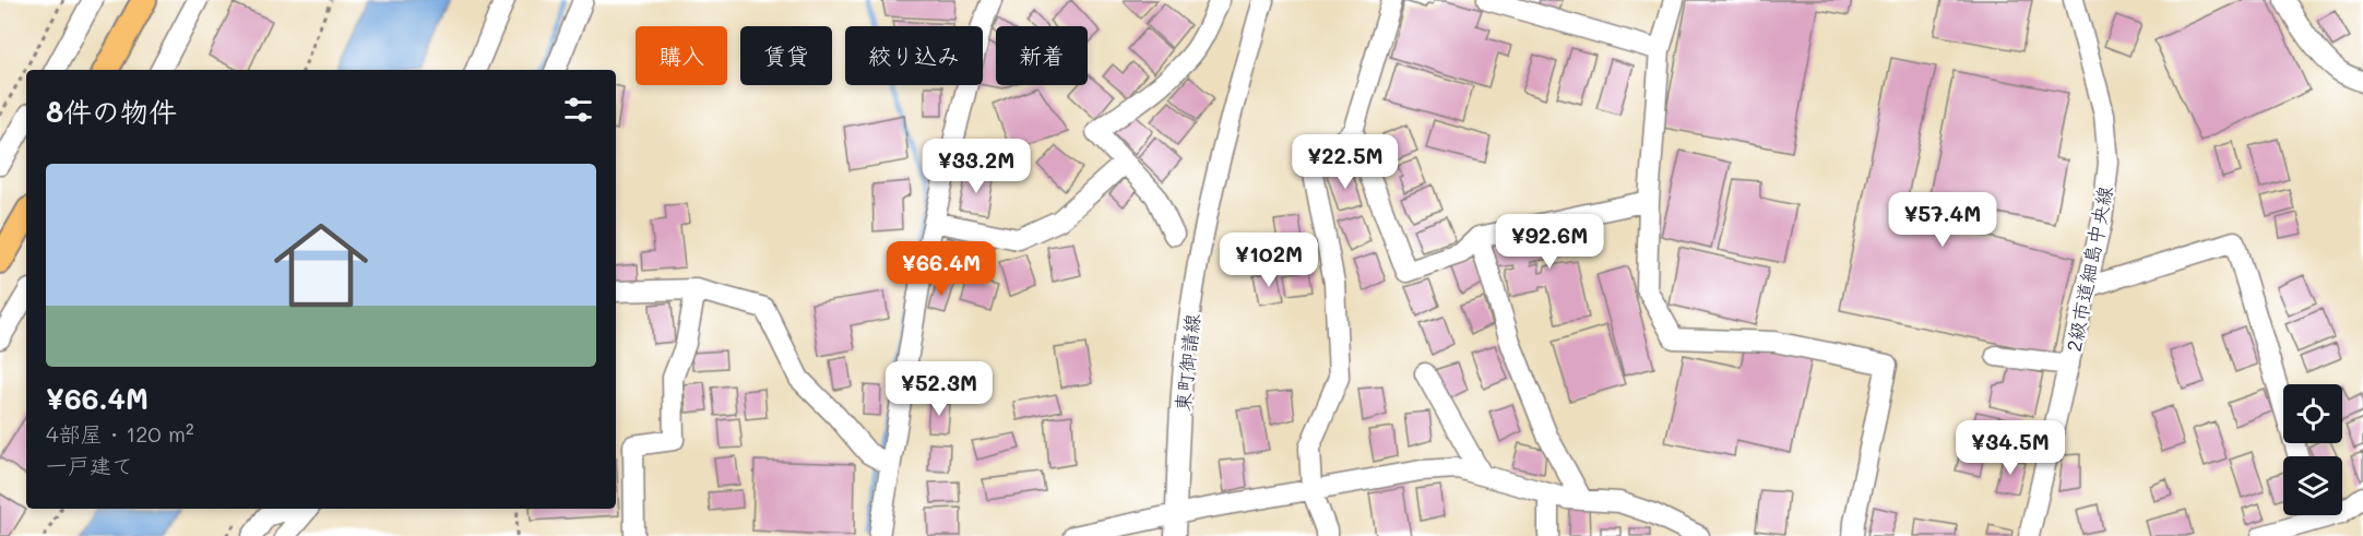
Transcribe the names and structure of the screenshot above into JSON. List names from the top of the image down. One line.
{"streets":{"street":["2級市道細島中央線","東町御請線"]},"page":{"chip":["購入","賃貸","絞り込み","新着"],"heading":"8件の物件","price":["¥22.5M","¥33.2M","¥57.4M","¥92.6M","¥102M","¥66.4M","¥52.3M","¥34.5M"],"list":[{"name":"¥66.4M","note":"4部屋 · 120 m² · 一戸建て"}]}}
